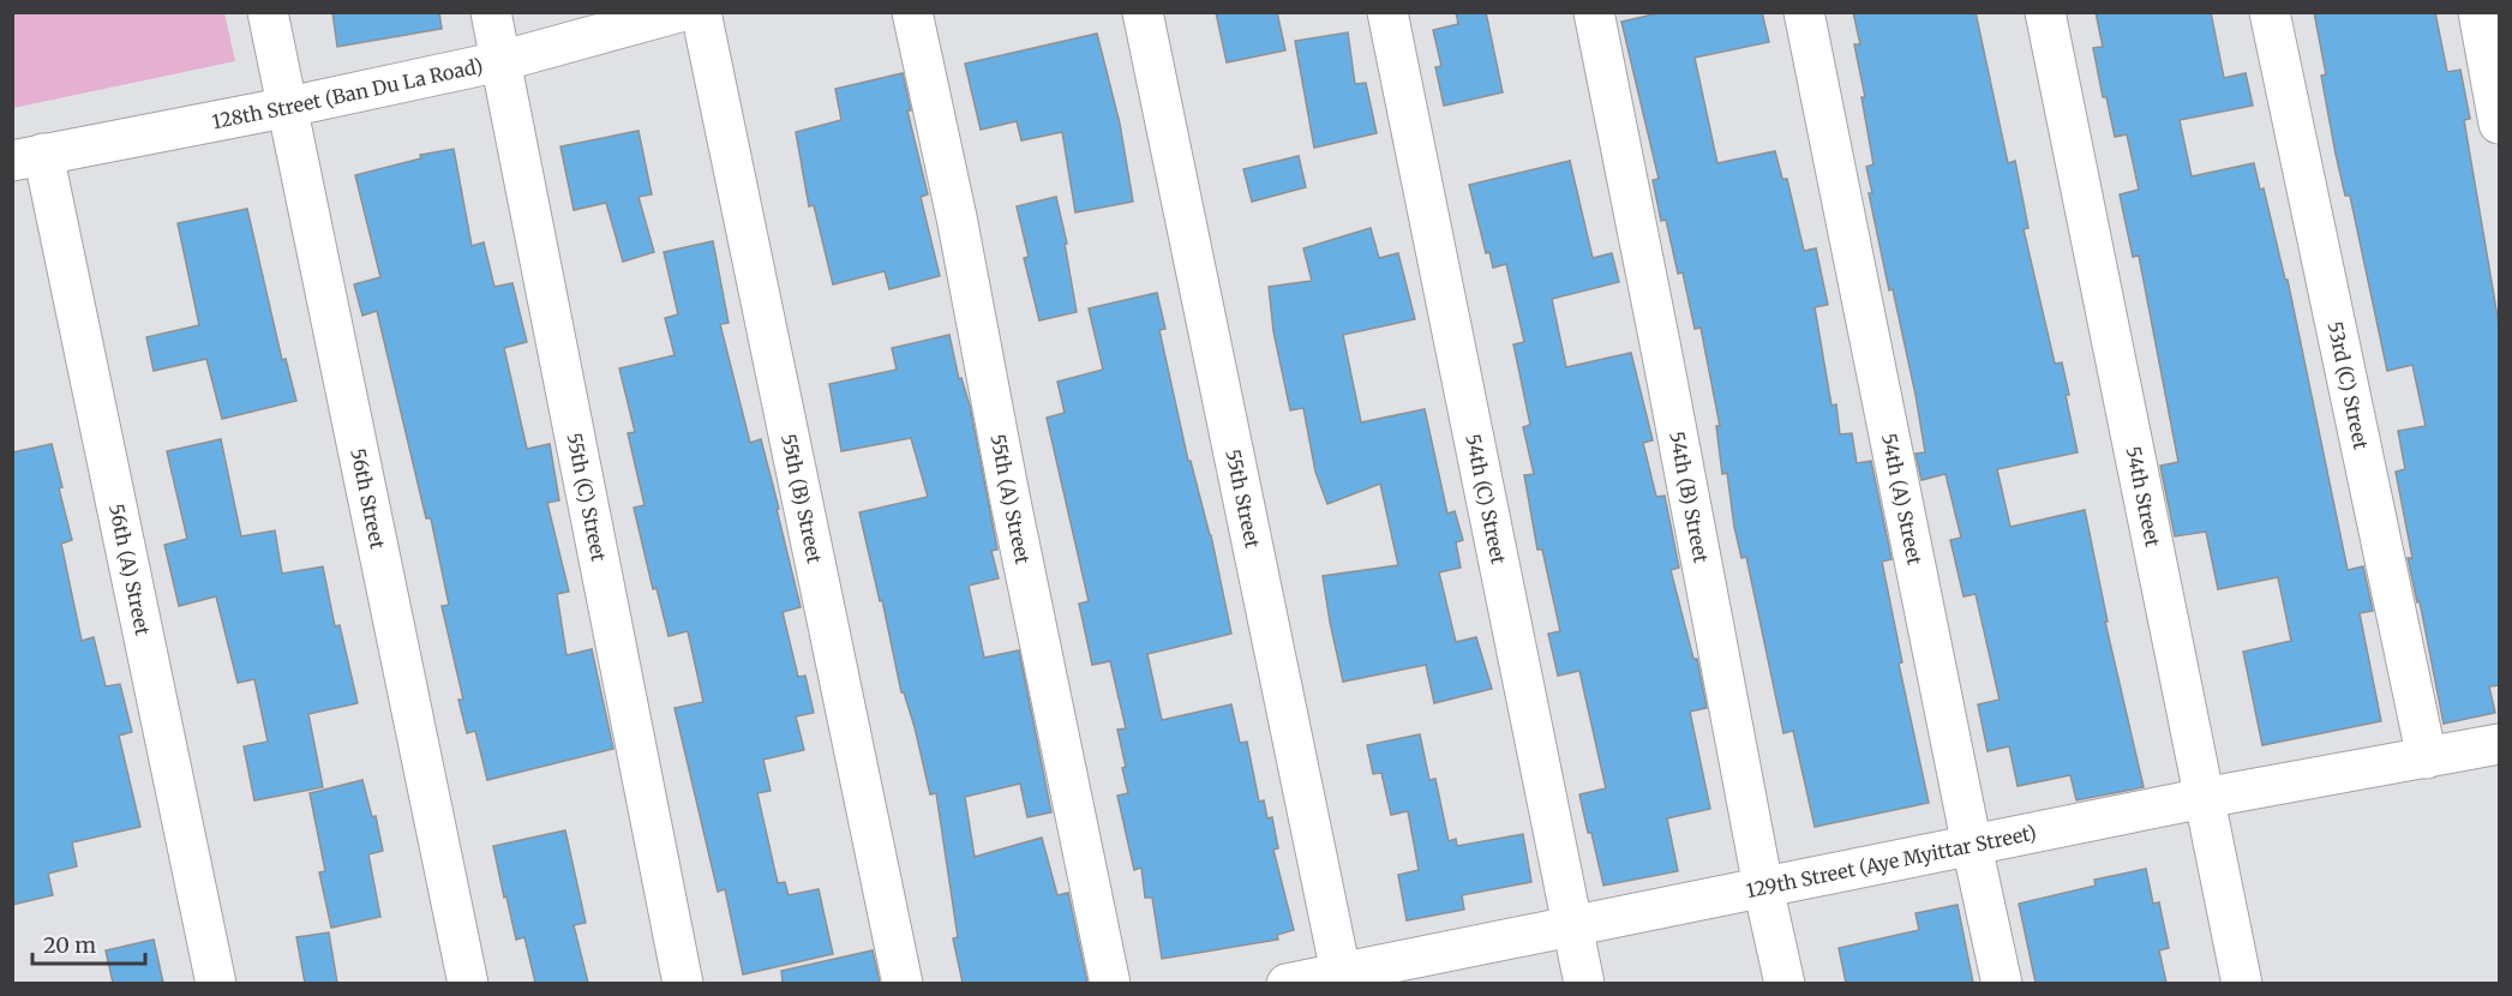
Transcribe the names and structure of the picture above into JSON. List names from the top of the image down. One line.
{"streets":{"street":["128th Street (Ban Du La Road)","53rd (C) Street","56th Street","55th (C) Street","55th (B) Street","55th (A) Street","55th Street","54th (C) Street","54th (B) Street","54th (A) Street","54th Street","56th (A) Street","129th Street (Aye Myittar Street)"]},"crossings":[["128th Street (Ban Du La Road)","56th Street"],["128th Street (Ban Du La Road)","55th (C) Street"],["128th Street (Ban Du La Road)","56th (A) Street"],["53rd (C) Street","129th Street (Aye Myittar Street)"],["55th Street","129th Street (Aye Myittar Street)"],["54th (C) Street","129th Street (Aye Myittar Street)"],["54th (B) Street","129th Street (Aye Myittar Street)"],["54th (A) Street","129th Street (Aye Myittar Street)"],["54th Street","129th Street (Aye Myittar Street)"]],"scale_bar":"20 m"}
